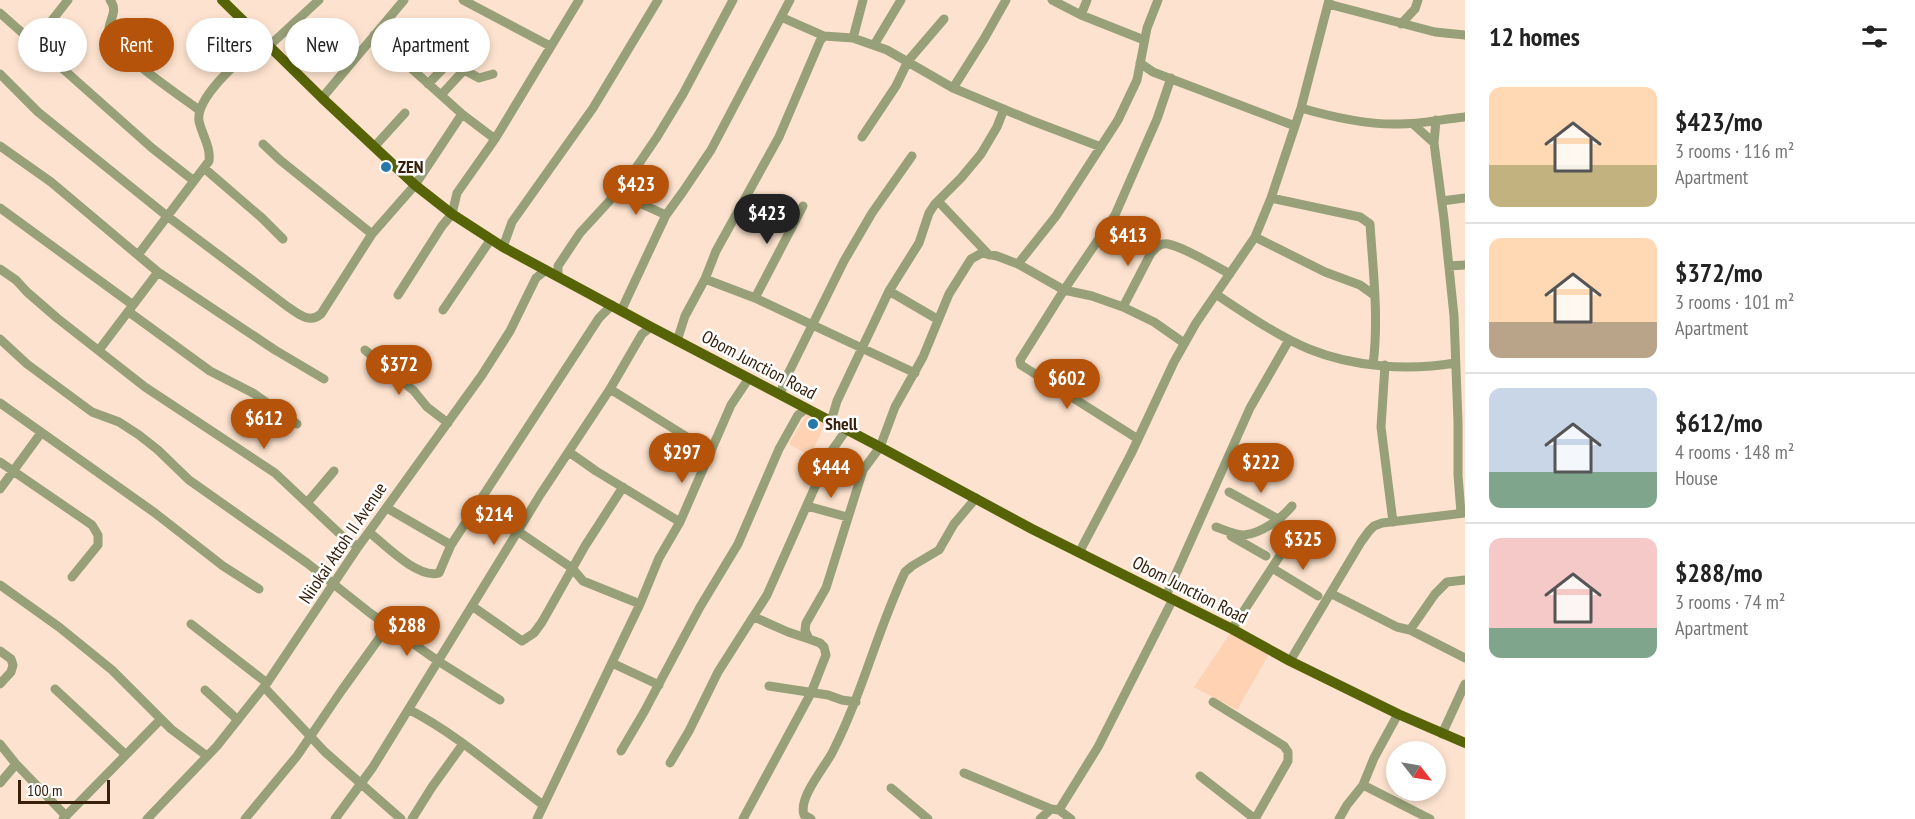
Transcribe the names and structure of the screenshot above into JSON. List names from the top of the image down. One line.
{"streets":{"main road":["Obom Junction Road"],"street":["Niiokai Attoh II Avenue"]},"crossings":[["Obom Junction Road","Niiokai Attoh II Avenue"]],"places":["ZEN","Shell"],"scale_bar":"100 m","north":"bottom right","page":{"heading":"12 homes","chip":["Buy","Rent","Filters","New","Apartment"],"list":[{"name":"$423/mo","note":"3 rooms · 116 m² · Apartment"},{"name":"$372/mo","note":"3 rooms · 101 m² · Apartment"},{"name":"$612/mo","note":"4 rooms · 148 m² · House"},{"name":"$288/mo","note":"3 rooms · 74 m² · Apartment"}],"price":["$423","$423","$413","$372","$602","$612","$297","$222","$444","$214","$325","$288"],"scale":"100 m"}}
